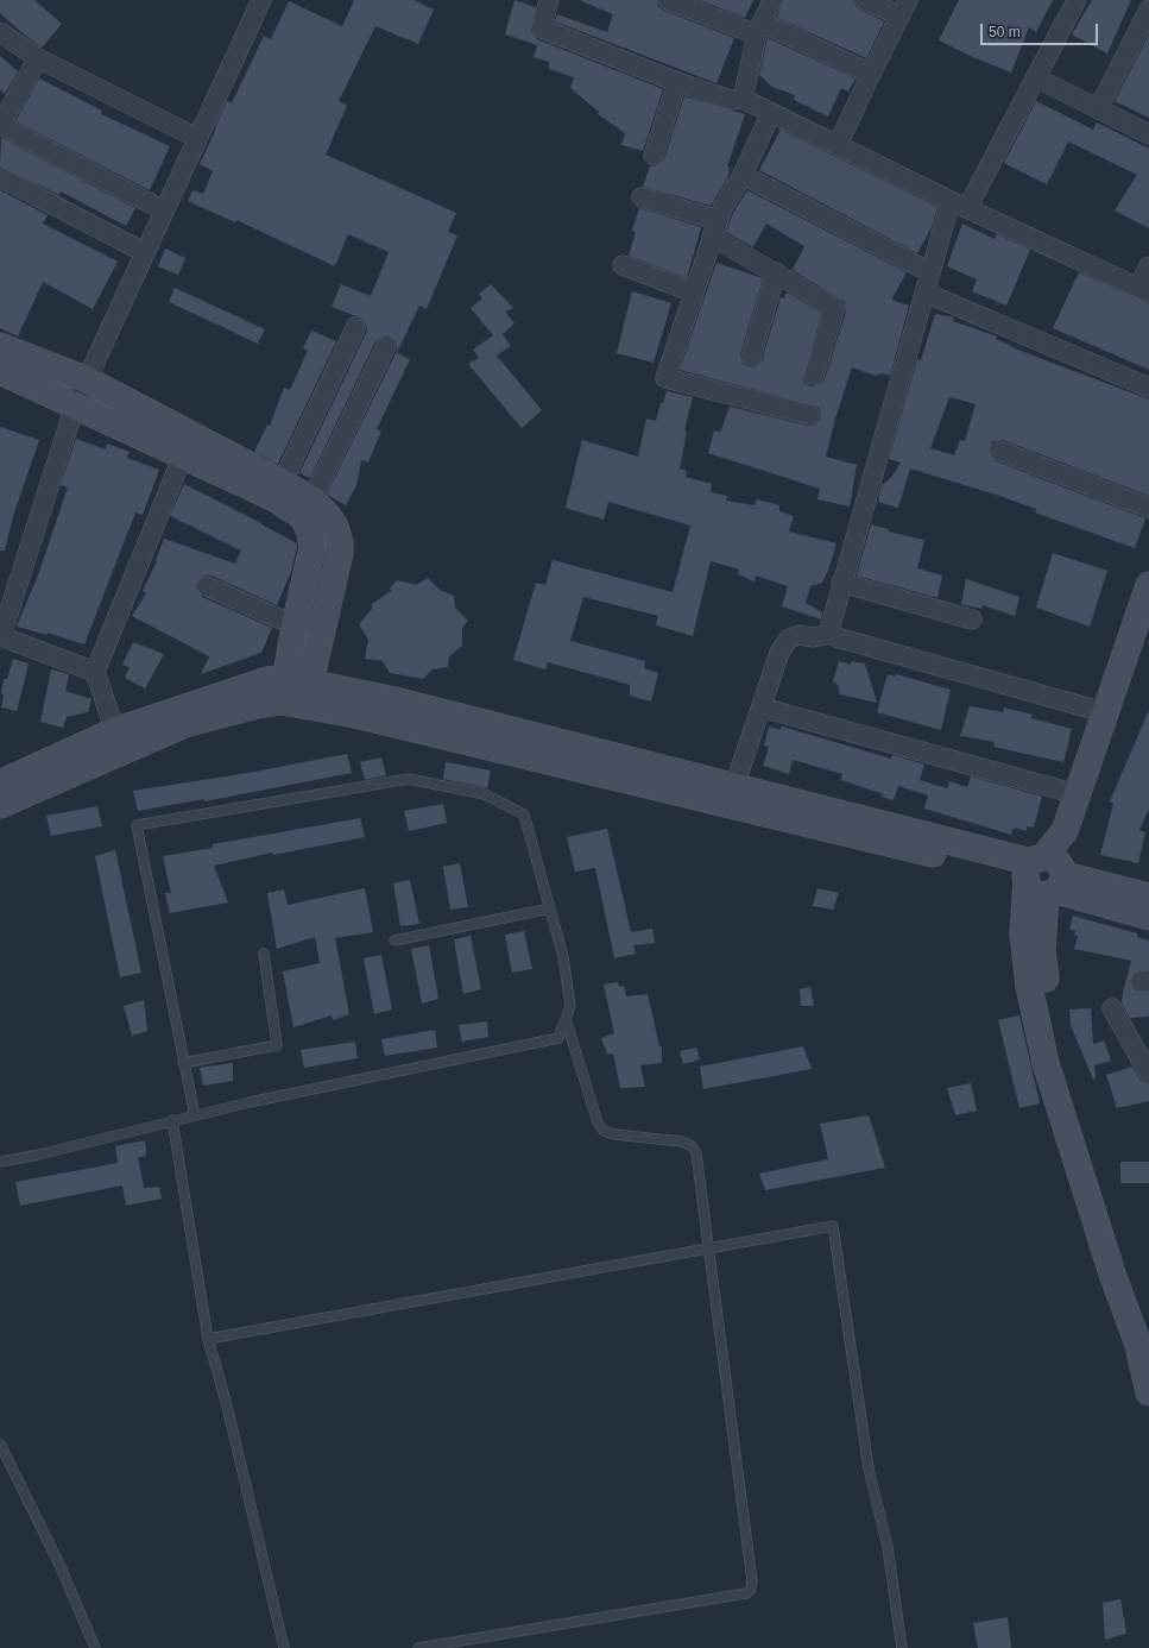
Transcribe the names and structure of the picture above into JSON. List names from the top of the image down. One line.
{"scale_bar":"50 m"}
